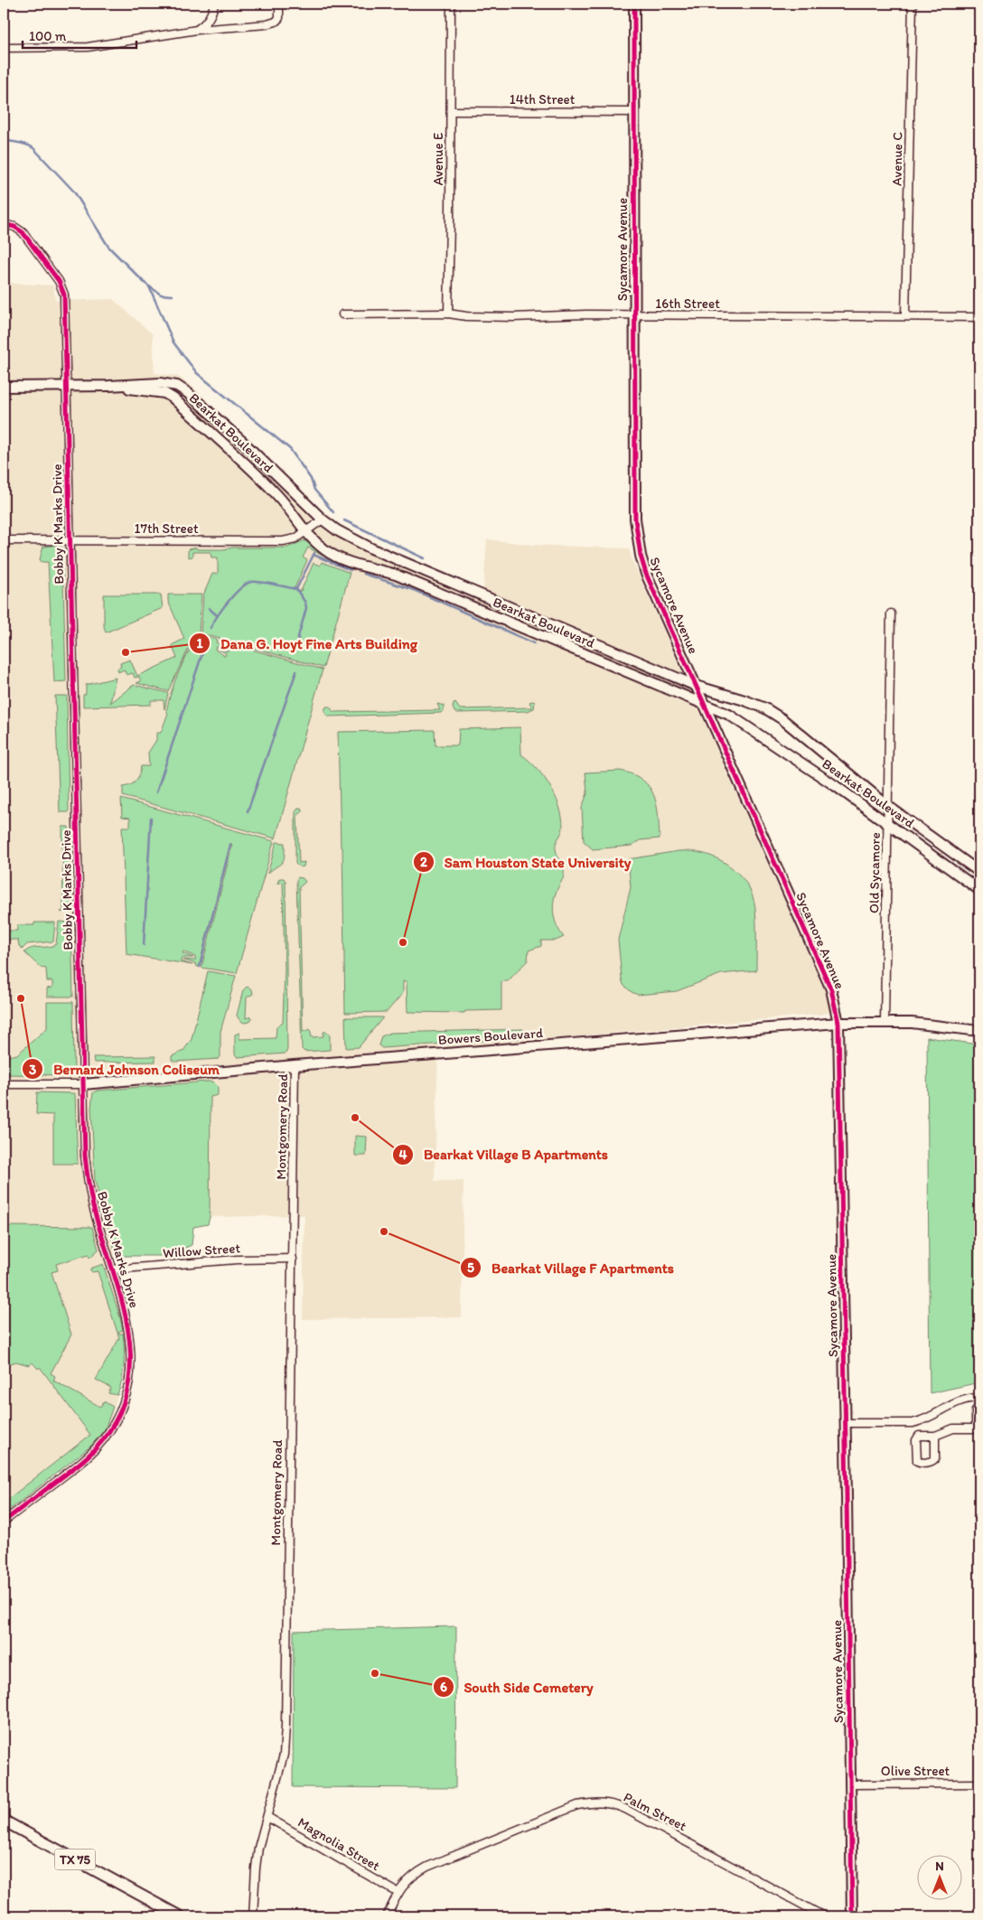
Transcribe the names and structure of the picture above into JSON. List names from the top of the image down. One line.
{"streets":{"main road":["TX 75"],"street":["14th Street","Avenue E","Avenue C","Sycamore Avenue","16th Street","Bearkat Boulevard","Bobby K Marks Drive","17th Street","Old Sycamore","Bowers Boulevard","Montgomery Road","Willow Street","Olive Street","Palm Street","Magnolia Street"]},"crossings":[["14th Street","Avenue E"],["14th Street","Sycamore Avenue"],["Avenue E","16th Street"],["Avenue C","16th Street"],["Sycamore Avenue","16th Street"],["Sycamore Avenue","Bearkat Boulevard"],["Sycamore Avenue","Bowers Boulevard"],["Sycamore Avenue","Olive Street"],["Bearkat Boulevard","Bobby K Marks Drive"],["Bearkat Boulevard","17th Street"],["Bearkat Boulevard","Old Sycamore"],["Bobby K Marks Drive","17th Street"],["Bobby K Marks Drive","Bowers Boulevard"],["Bobby K Marks Drive","Willow Street"],["Old Sycamore","Bowers Boulevard"],["Bowers Boulevard","Montgomery Road"],["Montgomery Road","Willow Street"],["Montgomery Road","Magnolia Street"],["Palm Street","Magnolia Street"]],"places":["Dana G. Hoyt Fine Arts Building","Sam Houston State University","Bernard Johnson Coliseum","Bearkat Village B Apartments","Bearkat Village F Apartments","South Side Cemetery"],"scale_bar":"100 m","north":"top"}
